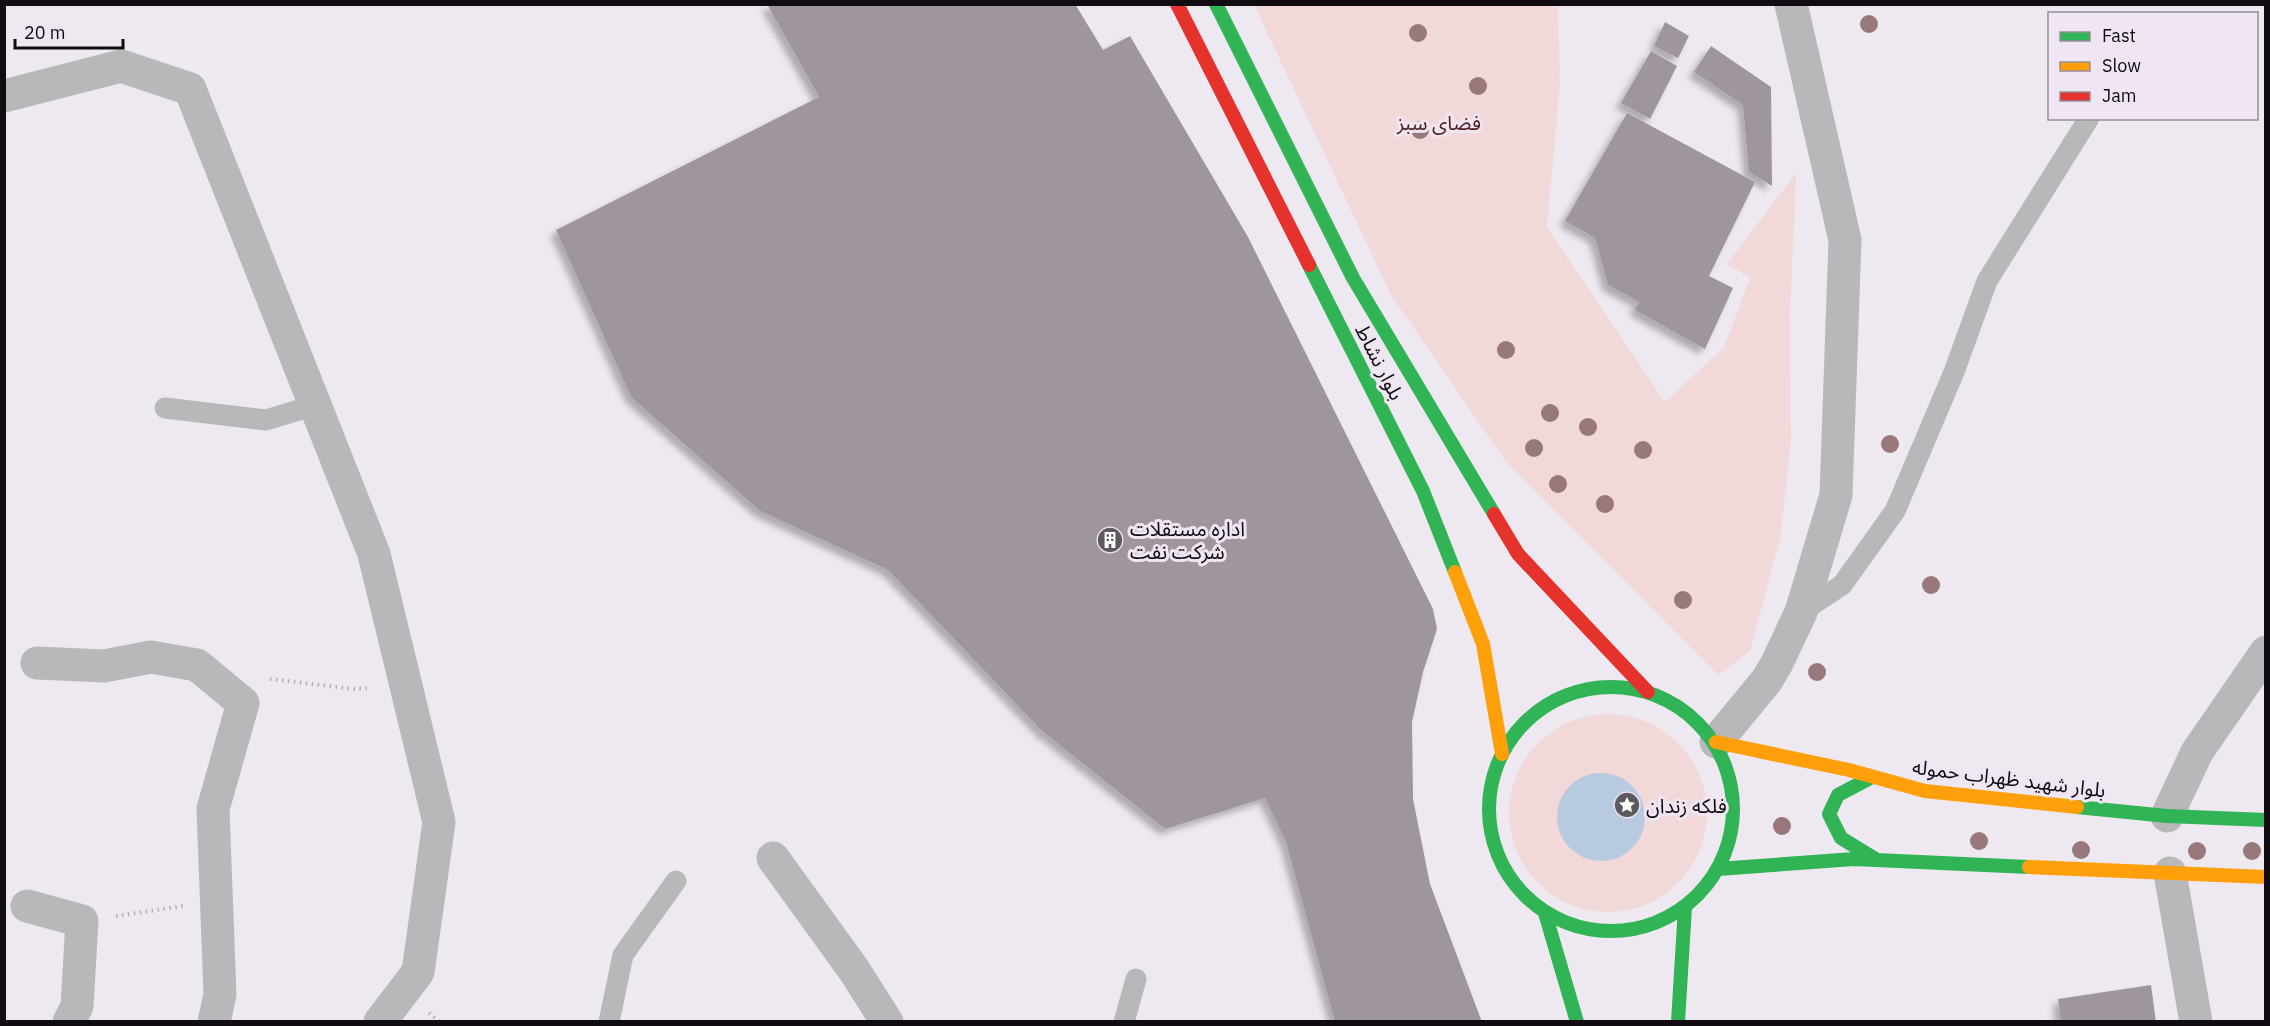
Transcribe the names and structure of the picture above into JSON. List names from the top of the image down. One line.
{"streets":{"main road":["بلوار نشاط","بلوار شهید ظهراب حموله"]},"parks":["فضای سبز"],"places":{"building":["اداره مستقلات شرکت نفت"],"place":["فلکه زندان"]},"legend":["Fast","Slow","Jam"],"scale_bar":"20 m"}
